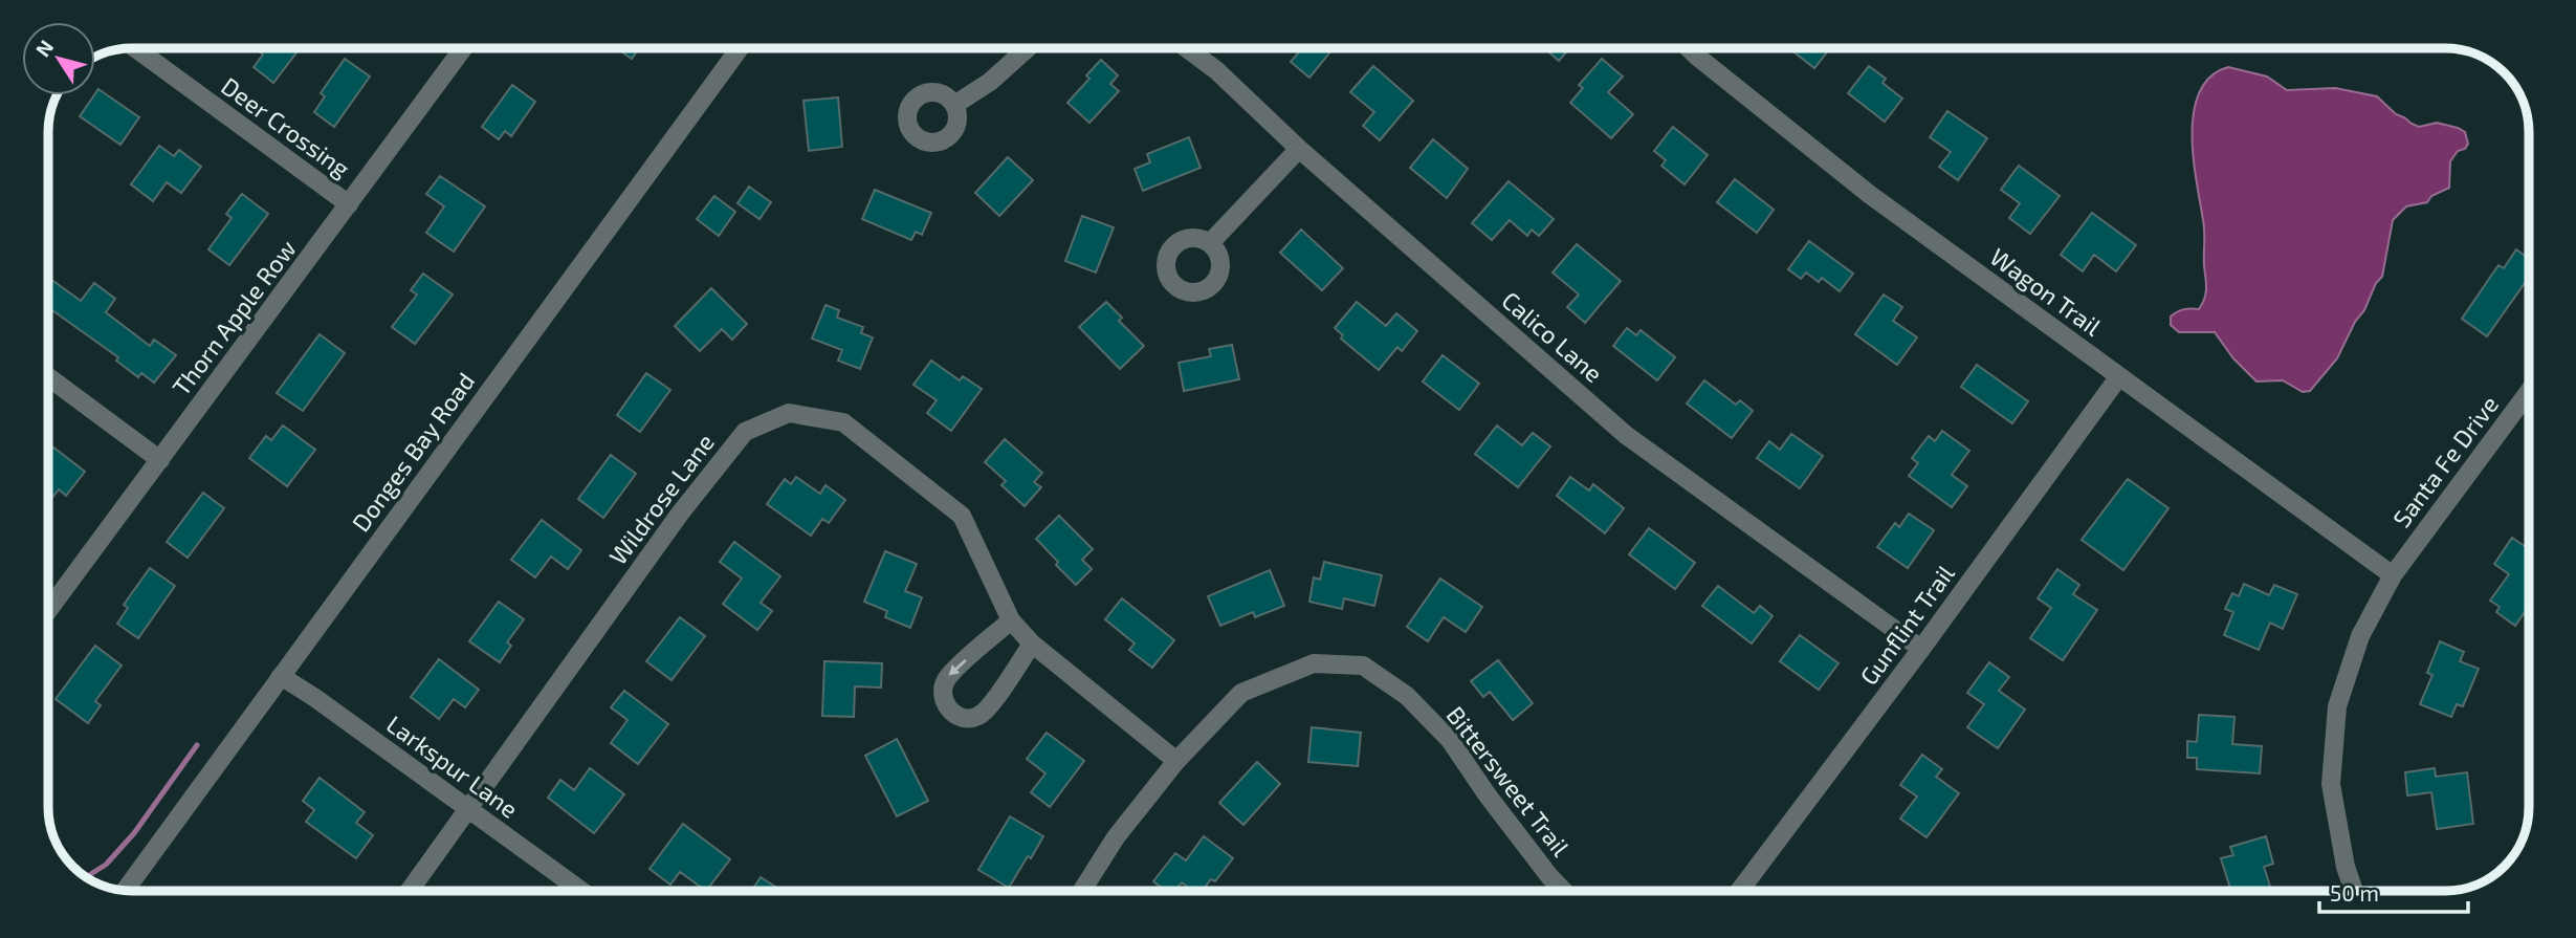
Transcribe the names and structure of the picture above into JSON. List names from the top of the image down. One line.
{"streets":{"street":["Deer Crossing","Wagon Trail","Thorn Apple Row","Calico Lane","Donges Bay Road","Santa Fe Drive","Wildrose Lane","Gunflint Trail","Larkspur Lane","Bittersweet Trail"]},"crossings":[["Deer Crossing","Thorn Apple Row"],["Wagon Trail","Santa Fe Drive"],["Wagon Trail","Gunflint Trail"],["Calico Lane","Gunflint Trail"],["Donges Bay Road","Larkspur Lane"],["Wildrose Lane","Larkspur Lane"],["Wildrose Lane","Bittersweet Trail"]],"scale_bar":"50 m","north":"top left"}
